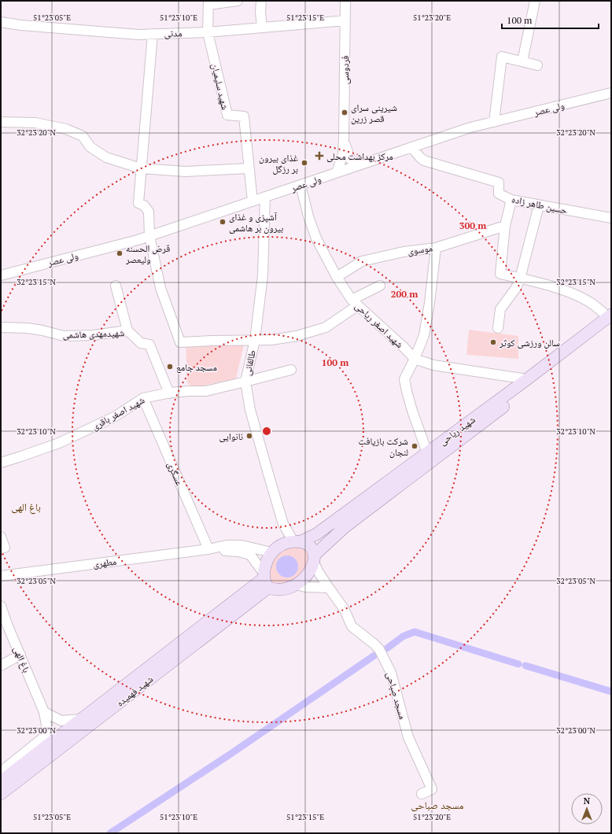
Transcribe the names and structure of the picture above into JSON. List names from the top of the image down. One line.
{"streets":{"main road":["شهید ریاحی","شهید فهمیده"],"street":["مدنی","فردوسی","شهید سلیمیان","ولی عصر","حسین طاهر زاده","موسوی","شهید اصغر ریاحی","شهیدمهدی هاشمی","طالقانی","شهید اصغر باقری","عسگری","مطهری","باغ الهی","مسجد صباحی"]},"crossings":[["مدنی","فردوسی"],["مدنی","شهید سلیمیان"],["فردوسی","ولی عصر"],["شهید سلیمیان","ولی عصر"],["ولی عصر","حسین طاهر زاده"],["ولی عصر","شهید اصغر ریاحی"],["ولی عصر","طالقانی"],["موسوی","شهید اصغر ریاحی"],["شهید اصغر ریاحی","شهید ریاحی"],["شهیدمهدی هاشمی","شهید اصغر باقری"],["طالقانی","شهید اصغر باقری"],["شهید اصغر باقری","عسگری"],["شهید ریاحی","شهید فهمیده"],["عسگری","مطهری"]],"districts":["باغ الهی","مسجد صباحی"],"places":{"other":["شیرینی سرای قصر زرین","غذای بیرون بر رزگل","آشپزی و غذای بیرون بر هاشمی","قرض الحسنه ولیعصر","سالن ورزشی کوثر","مسجد جامع","نانوایی","شرکت بازیافت لنجان"],"health":["مرکز بهداشت محلی"]},"scale_bar":"100 m","north":"top","coordinates":["51°23'05\"E","51°23'10\"E","51°23'15\"E","51°23'20\"E","32°23'20\"N","32°23'15\"N","32°23'10\"N","32°23'05\"N","32°23'00\"N"],"rings":["300 m","200 m","100 m"]}
